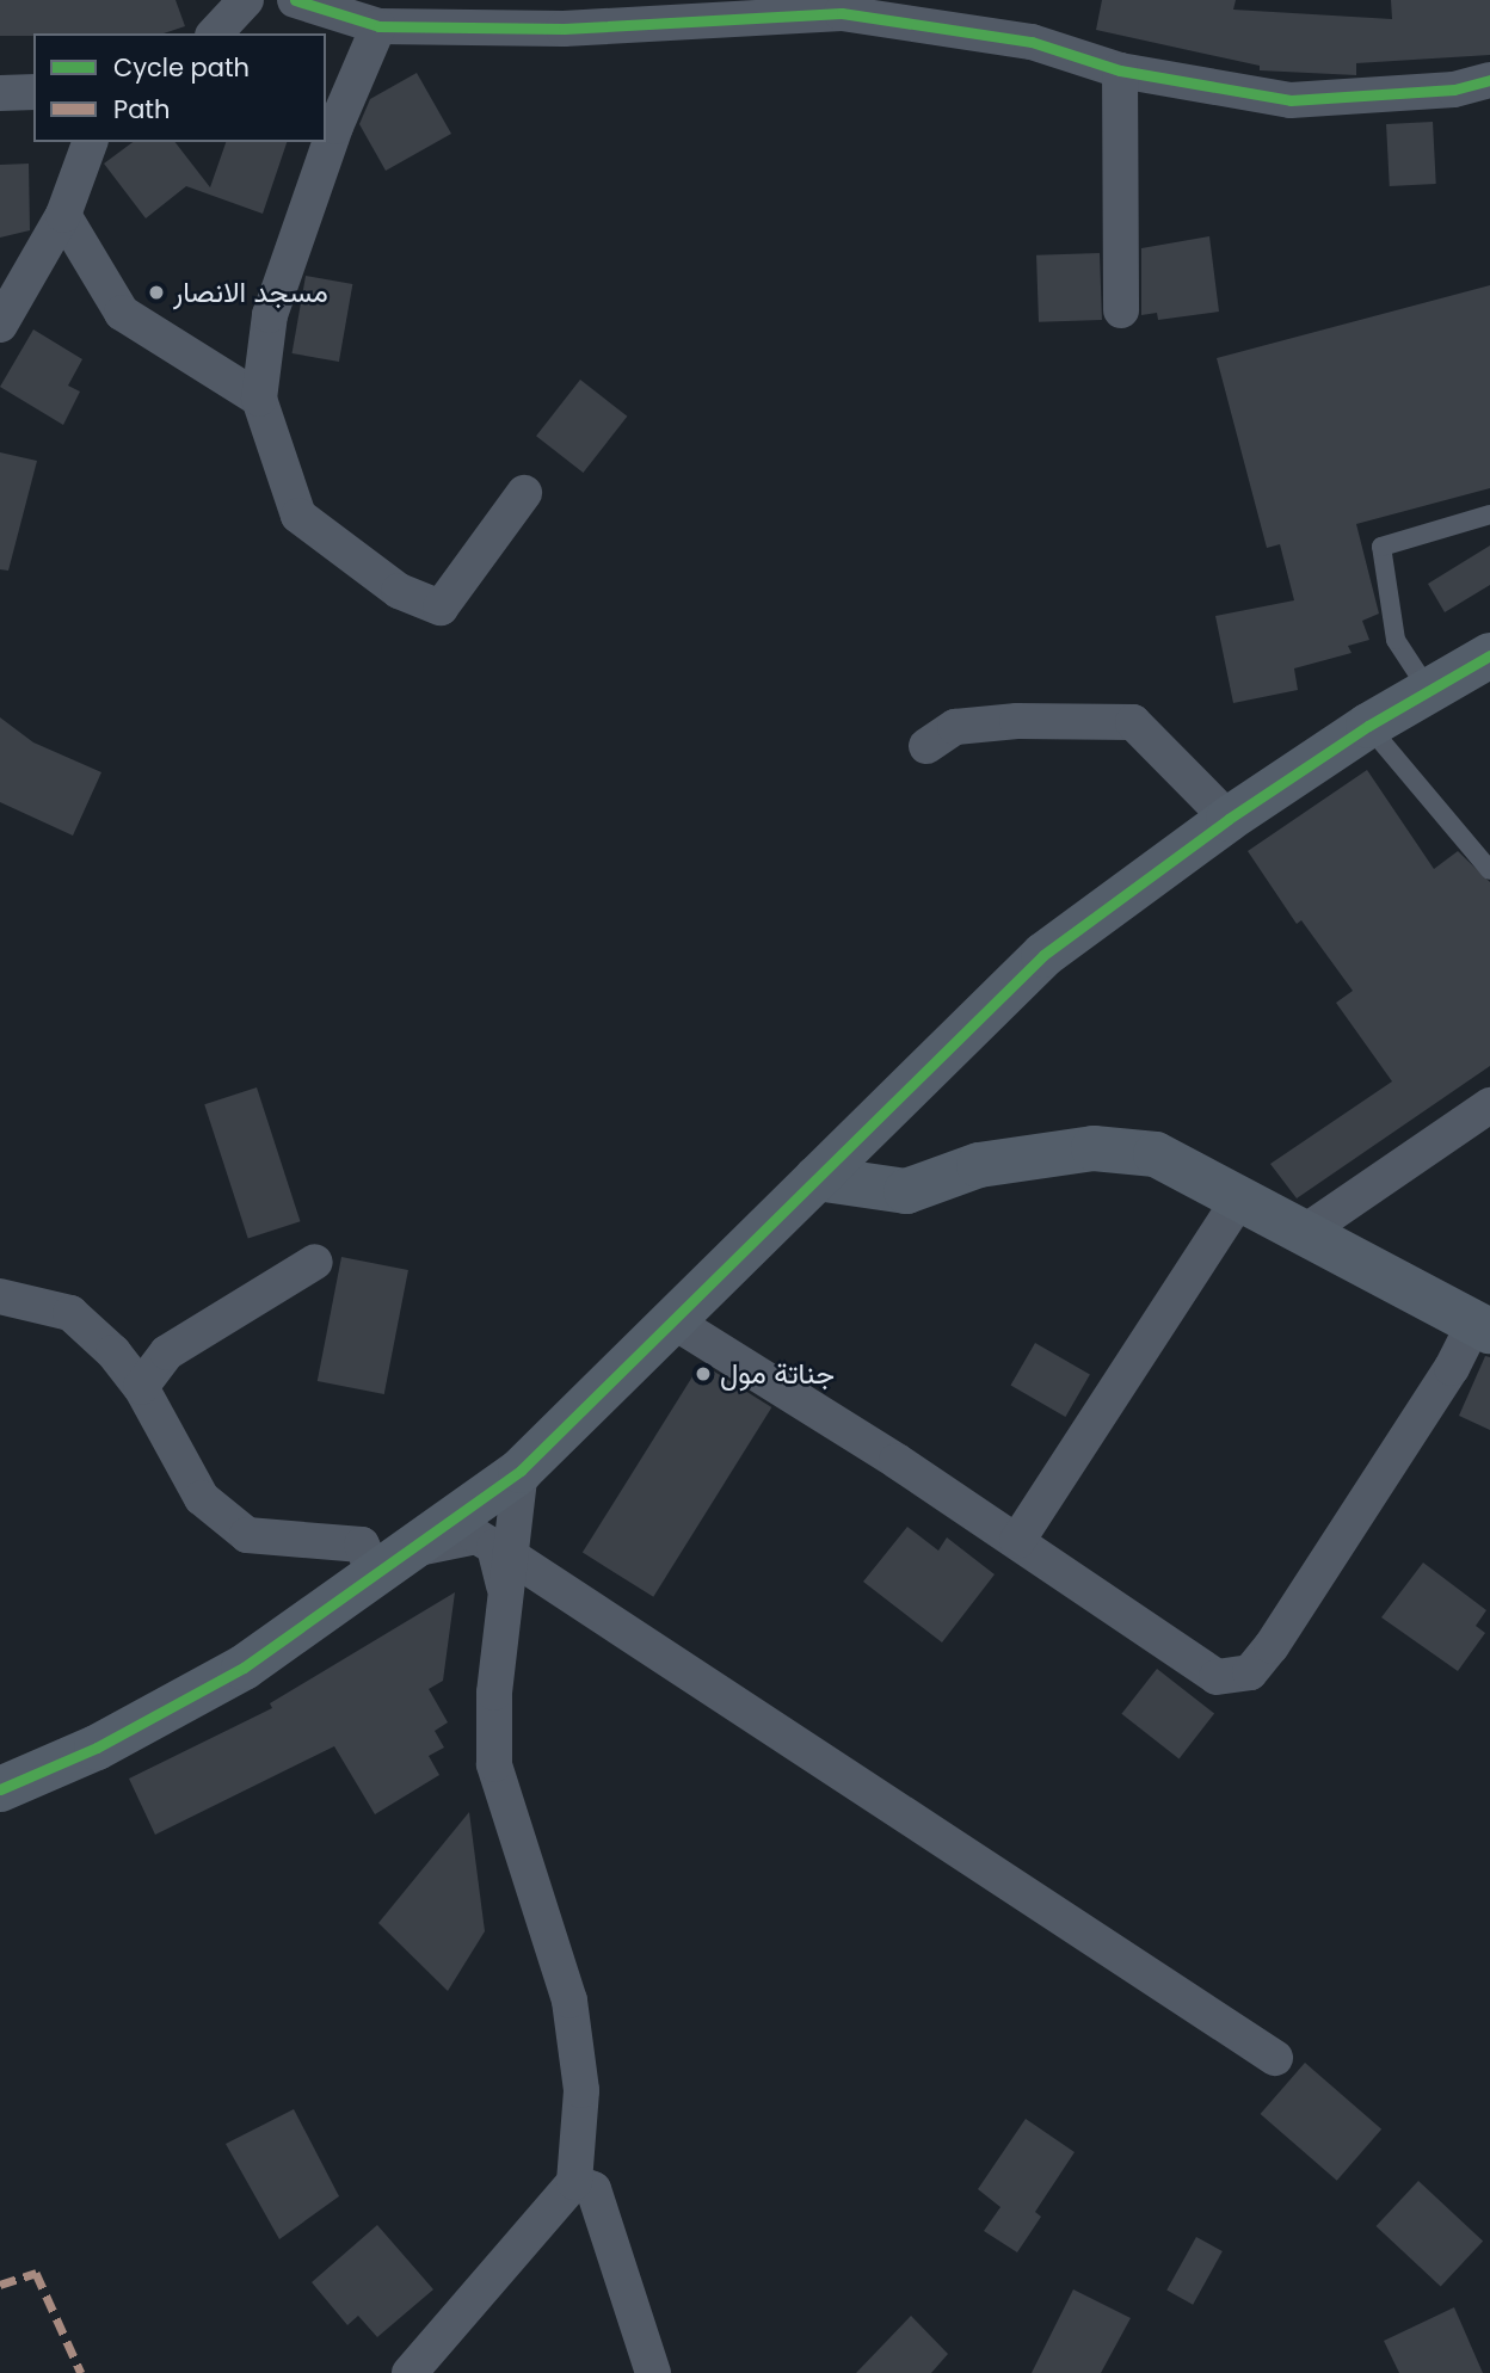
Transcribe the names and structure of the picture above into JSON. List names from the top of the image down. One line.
{"places":["مسجد الانصار","جناتة مول"],"legend":["Cycle path","Path"]}
